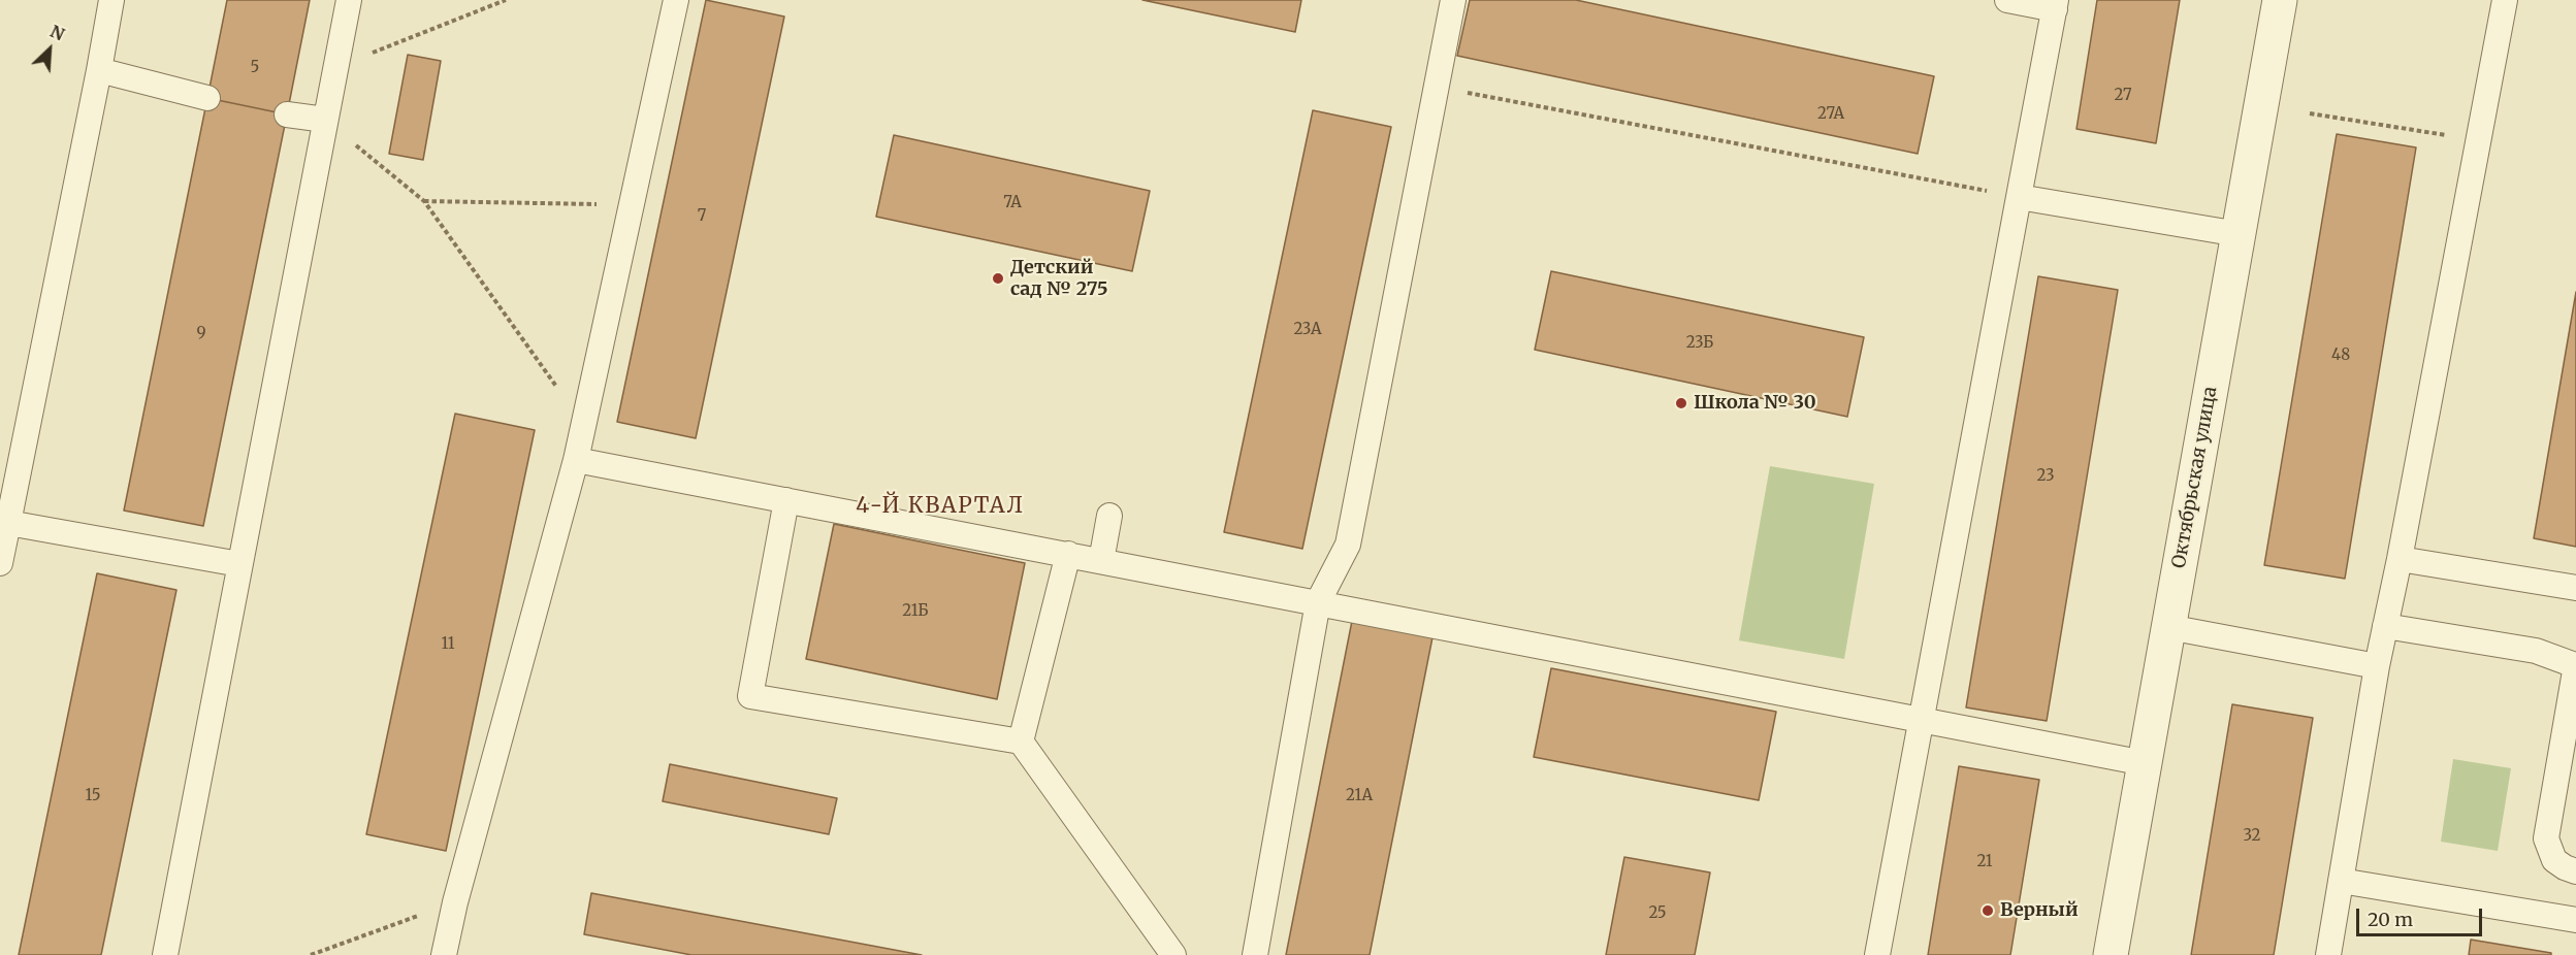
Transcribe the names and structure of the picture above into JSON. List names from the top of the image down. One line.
{"streets":{"street":["Октябрьская улица"]},"districts":["4-Й КВАРТАЛ"],"places":["Детский сад № 275","Школа № 30","Верный"],"house_numbers":["5","27","27А","7А","7","23А","9","23Б","48","23","21Б","11","15","21А","32","21","25"],"scale_bar":"20 m","north":"top right"}
